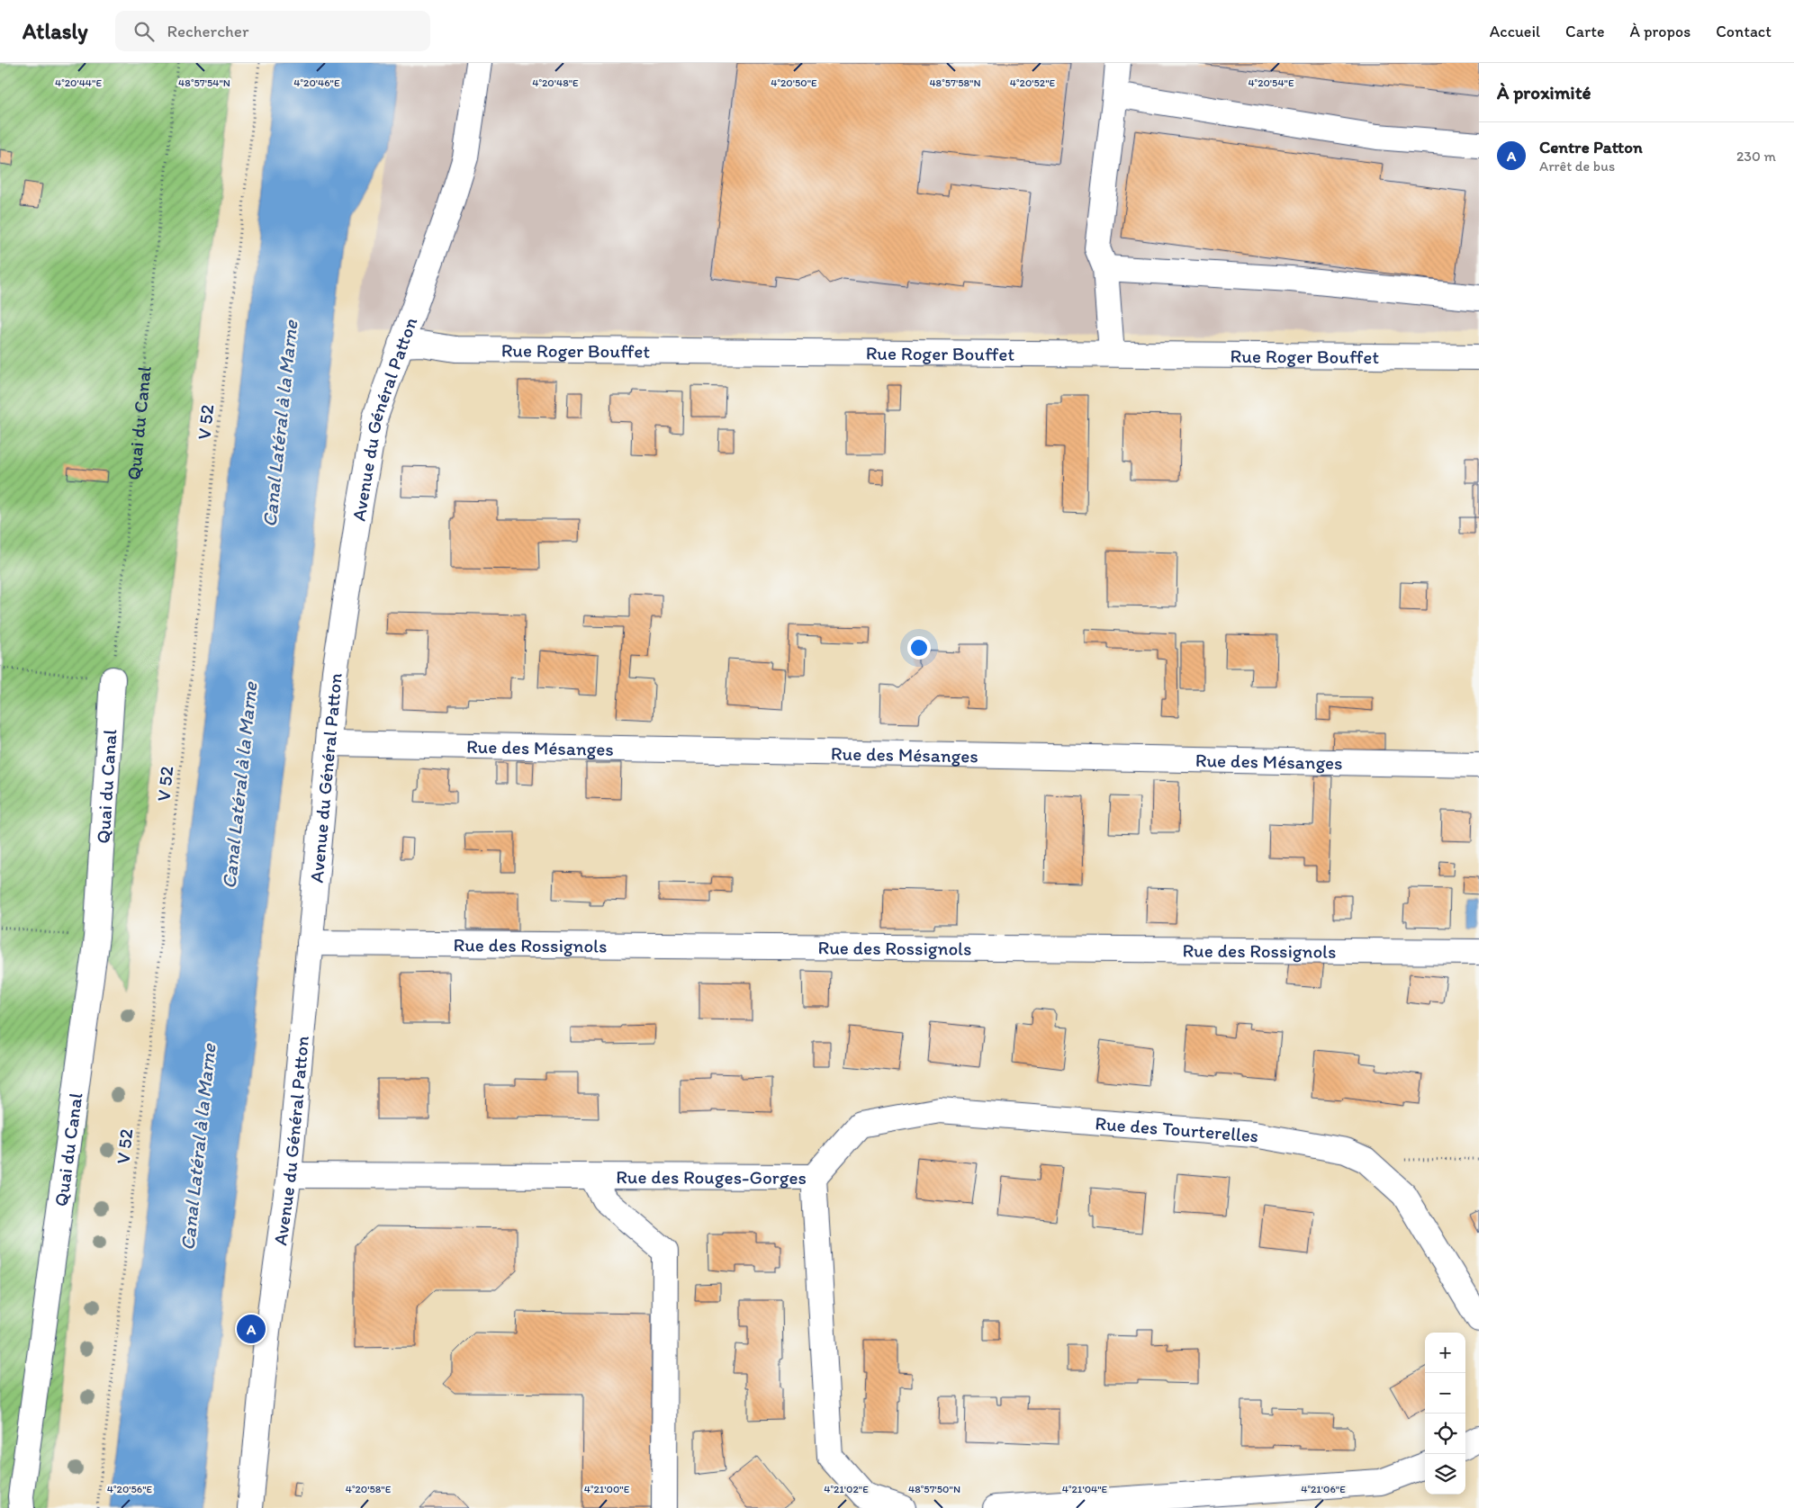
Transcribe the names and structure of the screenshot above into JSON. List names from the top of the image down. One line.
{"streets":{"street":["Rue Roger Bouffet","Avenue du Général Patton","Quai du Canal","Rue des Mésanges","Rue des Rossignols","Rue des Tourterelles","Rue des Rouges-Gorges"],"path":["V 52"]},"crossings":[["Rue Roger Bouffet","Avenue du Général Patton"],["Avenue du Général Patton","Rue des Mésanges"],["Avenue du Général Patton","Rue des Rossignols"],["Avenue du Général Patton","Rue des Rouges-Gorges"],["Rue des Tourterelles","Rue des Rouges-Gorges"]],"water":["Canal Latéral à la Marne"],"page":{"header":"Atlasly","search":"Rechercher","nav":["Accueil","Carte","À propos","Contact"],"heading":"À proximité","list":[{"mark":"A","name":"Centre Patton","note":"Arrêt de bus","value":"230 m"}],"pins":"A","map_buttons":["+","−"]},"coordinates":["48°57'54\"N","48°57'58\"N","4°20'44\"E","4°20'46\"E","4°20'48\"E","4°20'50\"E","4°20'52\"E","4°20'54\"E","4°20'56\"E","4°20'58\"E","4°21'00\"E","4°21'02\"E","4°21'04\"E","4°21'06\"E","48°57'50\"N"]}
